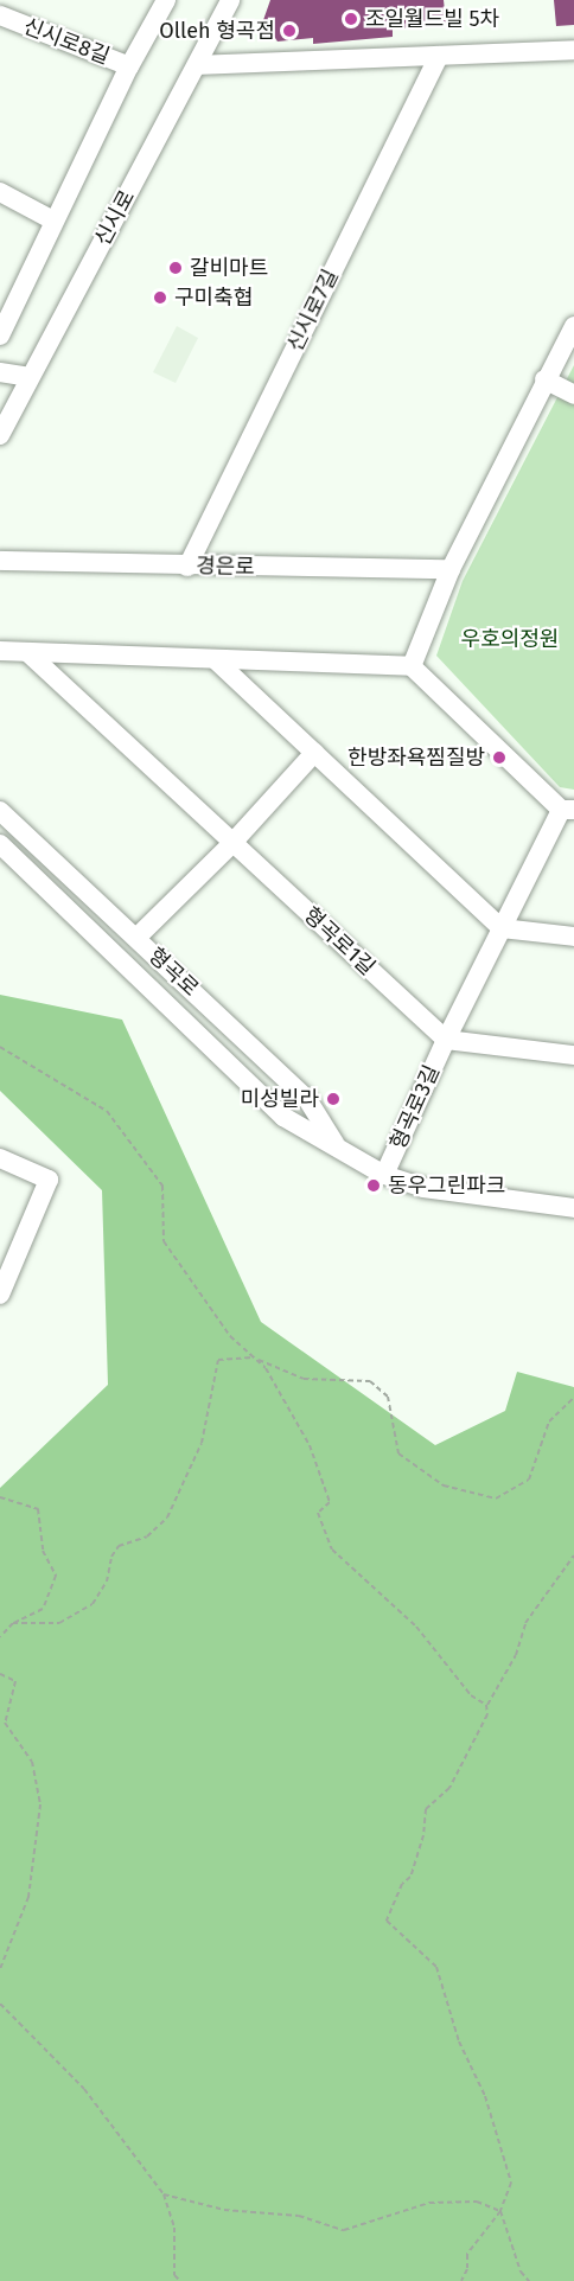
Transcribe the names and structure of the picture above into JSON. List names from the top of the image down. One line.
{"streets":{"street":["신시로8길","신시로","신시로7길","경은로","형곡로1길","형곡로","형곡로3길"]},"crossings":[["신시로7길","경은로"],["형곡로1길","형곡로3길"],["형곡로","형곡로3길"]],"parks":["우호의정원"],"places":["조일월드빌 5차","Olleh 형곡점","갈비마트","구미축협","한방좌욕찜질방","미성빌라","동우그린파크"]}
